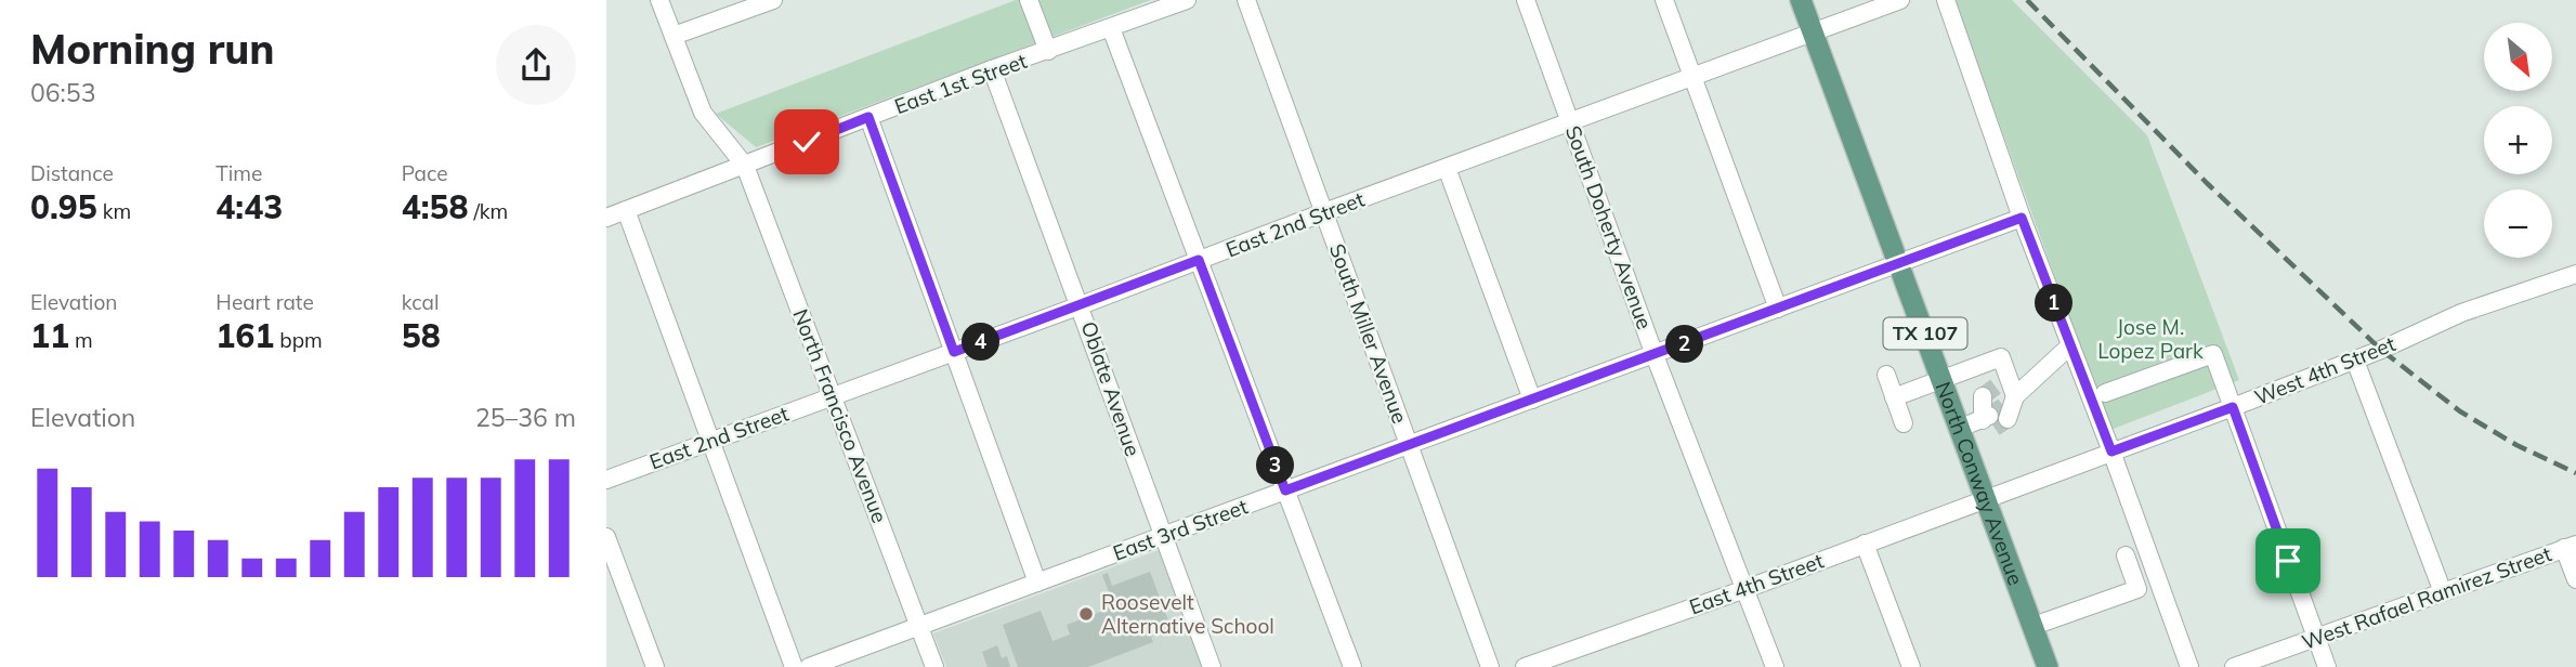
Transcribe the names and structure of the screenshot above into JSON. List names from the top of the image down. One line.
{"streets":{"main road":["TX 107","North Conway Avenue"],"street":["East 1st Street","East 2nd Street","South Doherty Avenue","South Miller Avenue","West 4th Street","Oblate Avenue","North Francisco Avenue","East 3rd Street","East 4th Street","West Rafael Ramirez Street"]},"crossings":[["East 1st Street","Oblate Avenue"],["East 1st Street","North Francisco Avenue"],["East 2nd Street","South Doherty Avenue"],["East 2nd Street","South Miller Avenue"],["East 2nd Street","Oblate Avenue"],["East 2nd Street","North Francisco Avenue"],["East 2nd Street","North Conway Avenue"],["South Doherty Avenue","East 3rd Street"],["South Doherty Avenue","East 4th Street"],["South Miller Avenue","East 3rd Street"],["West 4th Street","North Conway Avenue"],["West 4th Street","East 4th Street"],["Oblate Avenue","East 3rd Street"],["North Francisco Avenue","East 3rd Street"],["North Conway Avenue","East 3rd Street"],["North Conway Avenue","East 4th Street"]],"parks":["Jose M. Lopez Park"],"places":["Roosevelt Alternative School"],"north":"bottom right","page":{"heading":["Morning run","06:53"],"map_buttons":["+","−"],"stats":[["Distance","0.95 km"],["Time","4:43"],["Pace","4:58 /km"],["Elevation","11 m"],["Heart rate","161 bpm"],["kcal","58"]],"pins":["1","4","2","3"],"chart":["Elevation","25–36 m"]}}
